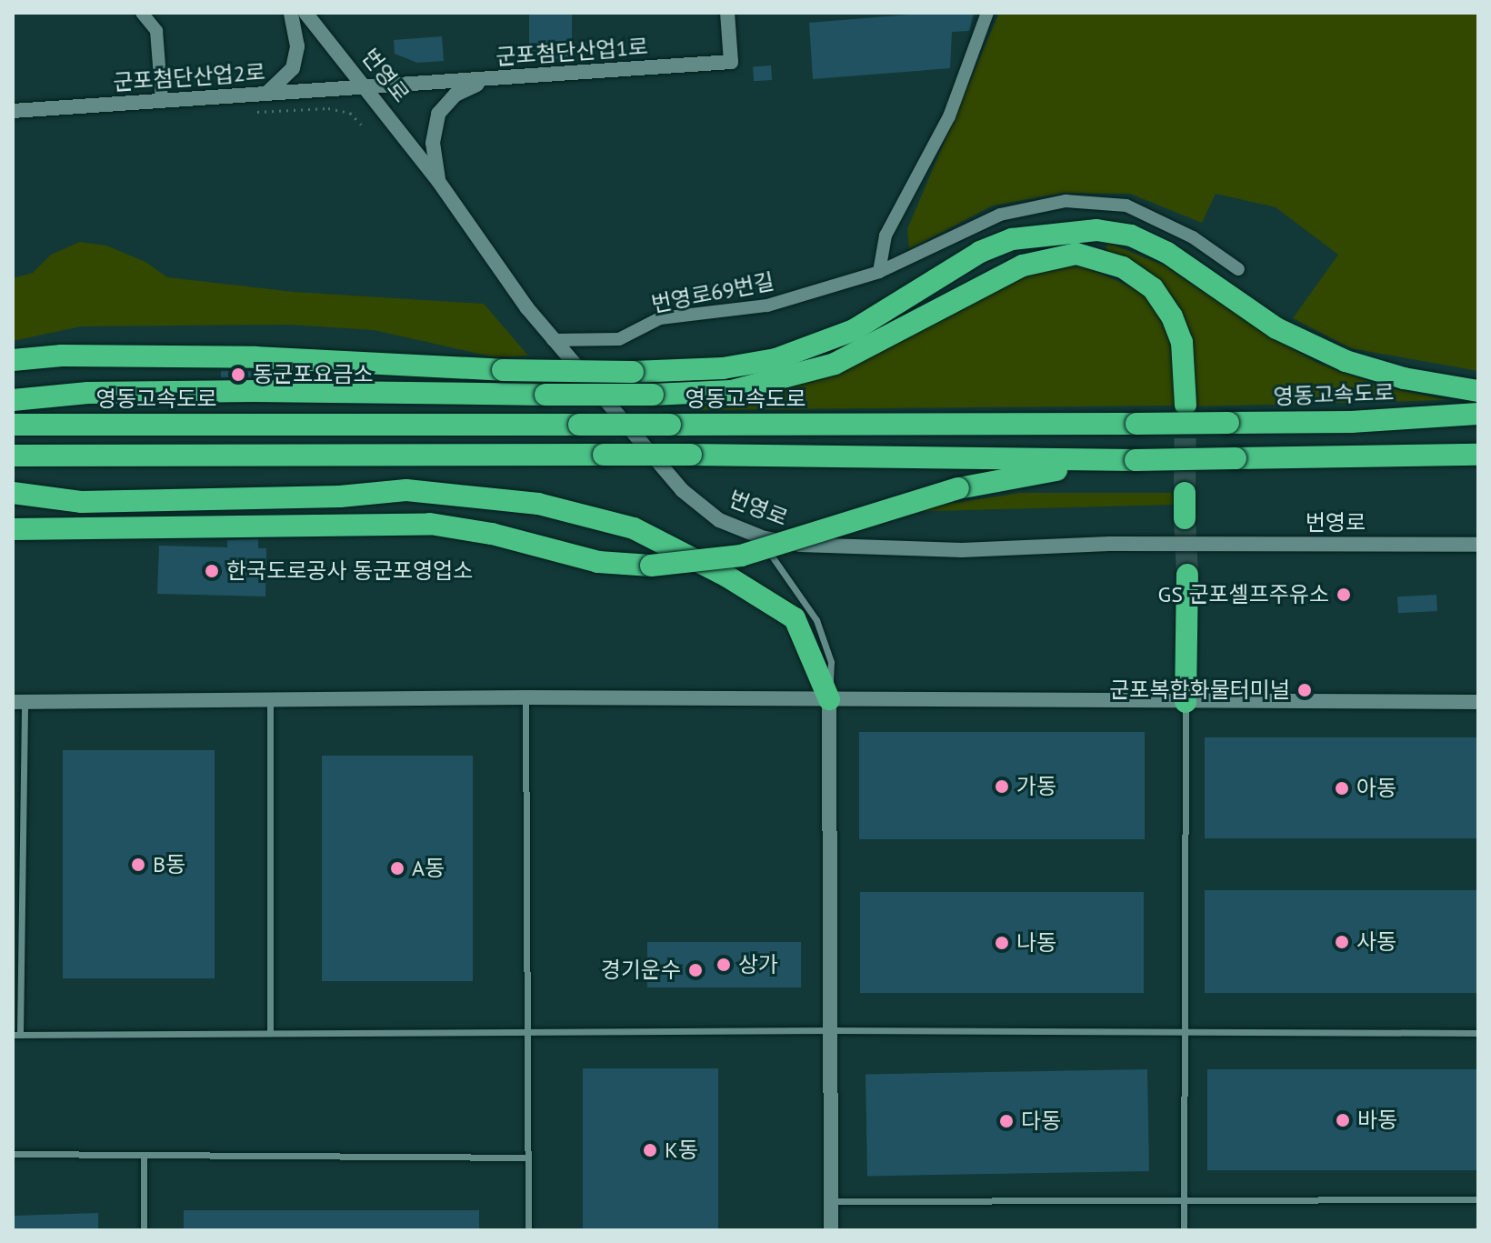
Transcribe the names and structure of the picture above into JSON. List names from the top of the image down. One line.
{"streets":{"highway":["영동고속도로"],"street":["군포첨단산업1로","번영로","군포첨단산업2로","번영로69번길"]},"crossings":[["군포첨단산업1로","번영로"],["군포첨단산업1로","군포첨단산업2로"],["번영로","군포첨단산업2로"],["번영로","번영로69번길"]],"places":["동군포요금소","한국도로공사 동군포영업소","GS 군포셀프주유소","군포복합화물터미널","가동","아동","B동","A동","사동","나동","상가","경기운수","바동","다동","K동"]}
